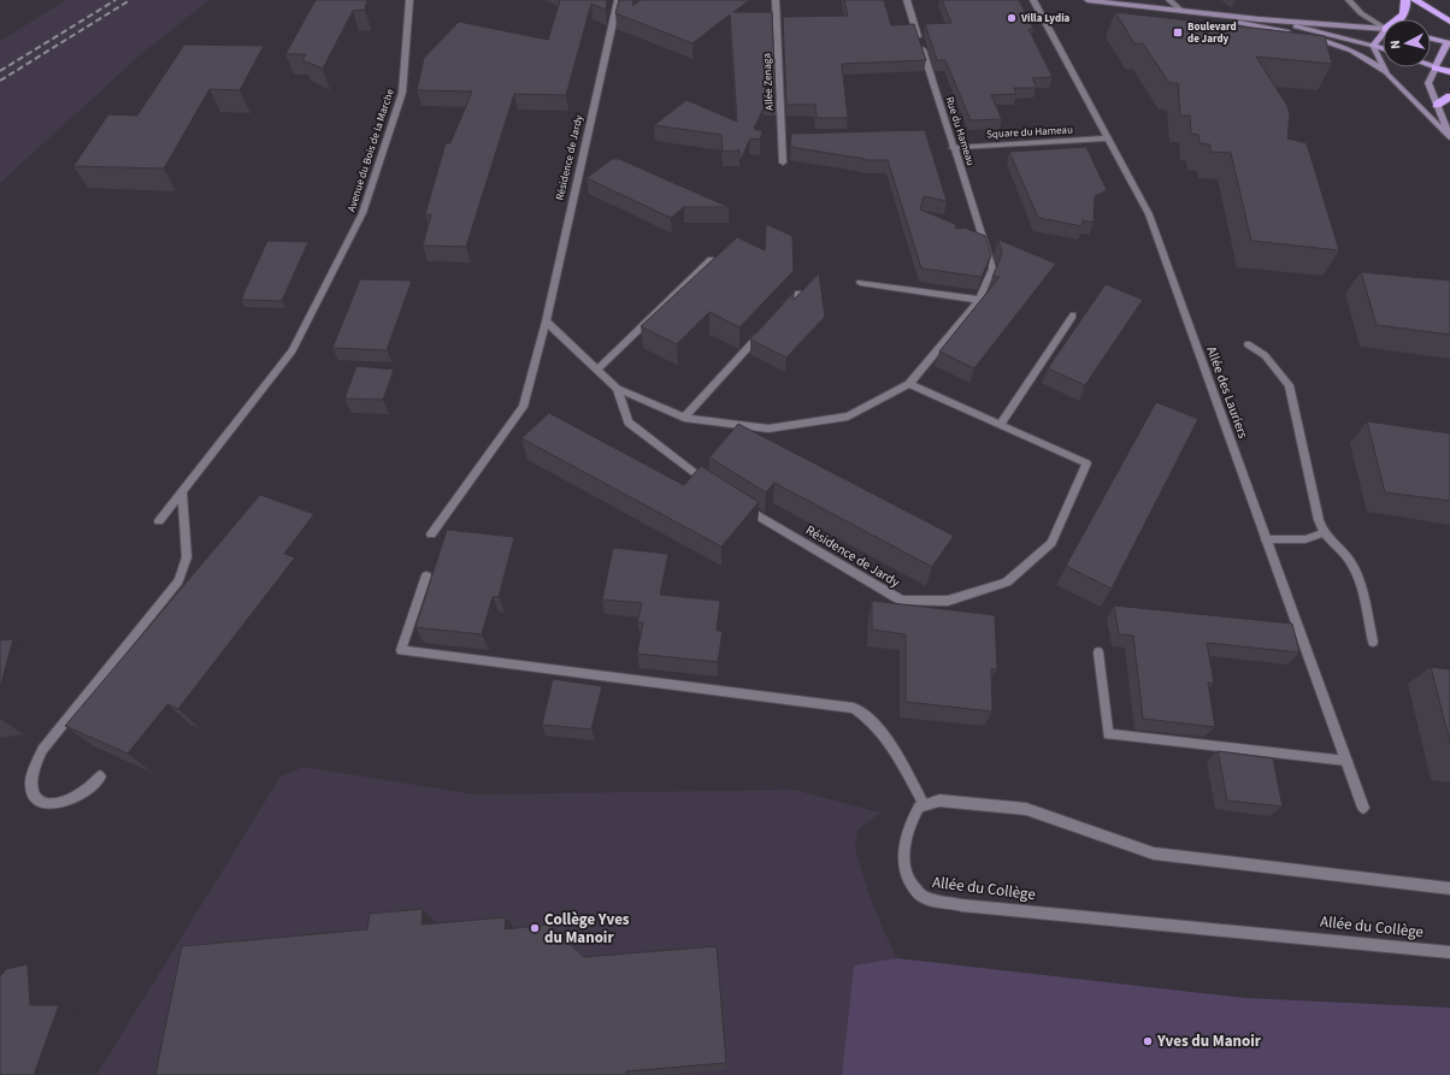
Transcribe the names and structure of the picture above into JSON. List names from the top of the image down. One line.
{"streets":{"street":["Allée Zenaga","Rue du Hameau","Square du Hameau","Avenue du Bois de la Marche","Résidence de Jardy","Allée des Lauriers","Allée du Collège"]},"crossings":[["Rue du Hameau","Square du Hameau"],["Square du Hameau","Allée des Lauriers"]],"places":{"other":["Villa Lydia","Collège Yves du Manoir","Yves du Manoir"],"transit":["Boulevard de Jardy"]},"north":"left"}
